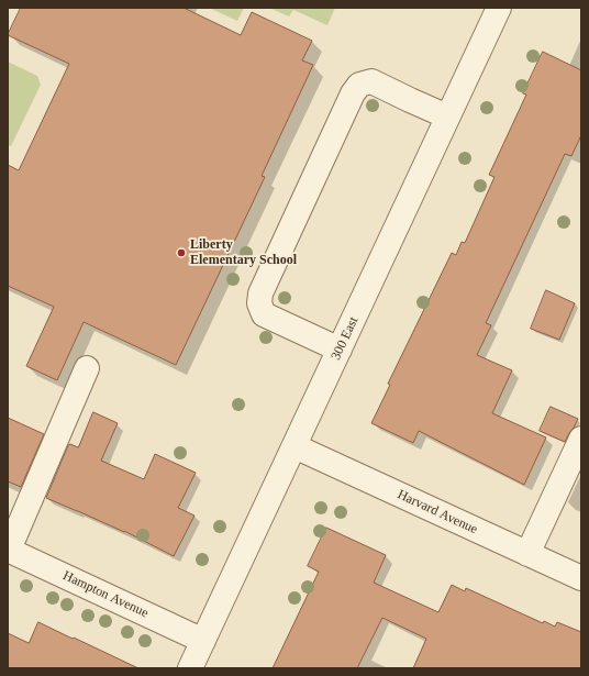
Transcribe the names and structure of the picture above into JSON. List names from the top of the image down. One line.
{"streets":{"street":["300 East","Harvard Avenue","Hampton Avenue"]},"crossings":[["300 East","Harvard Avenue"],["300 East","Hampton Avenue"]],"places":["Liberty Elementary School"]}
